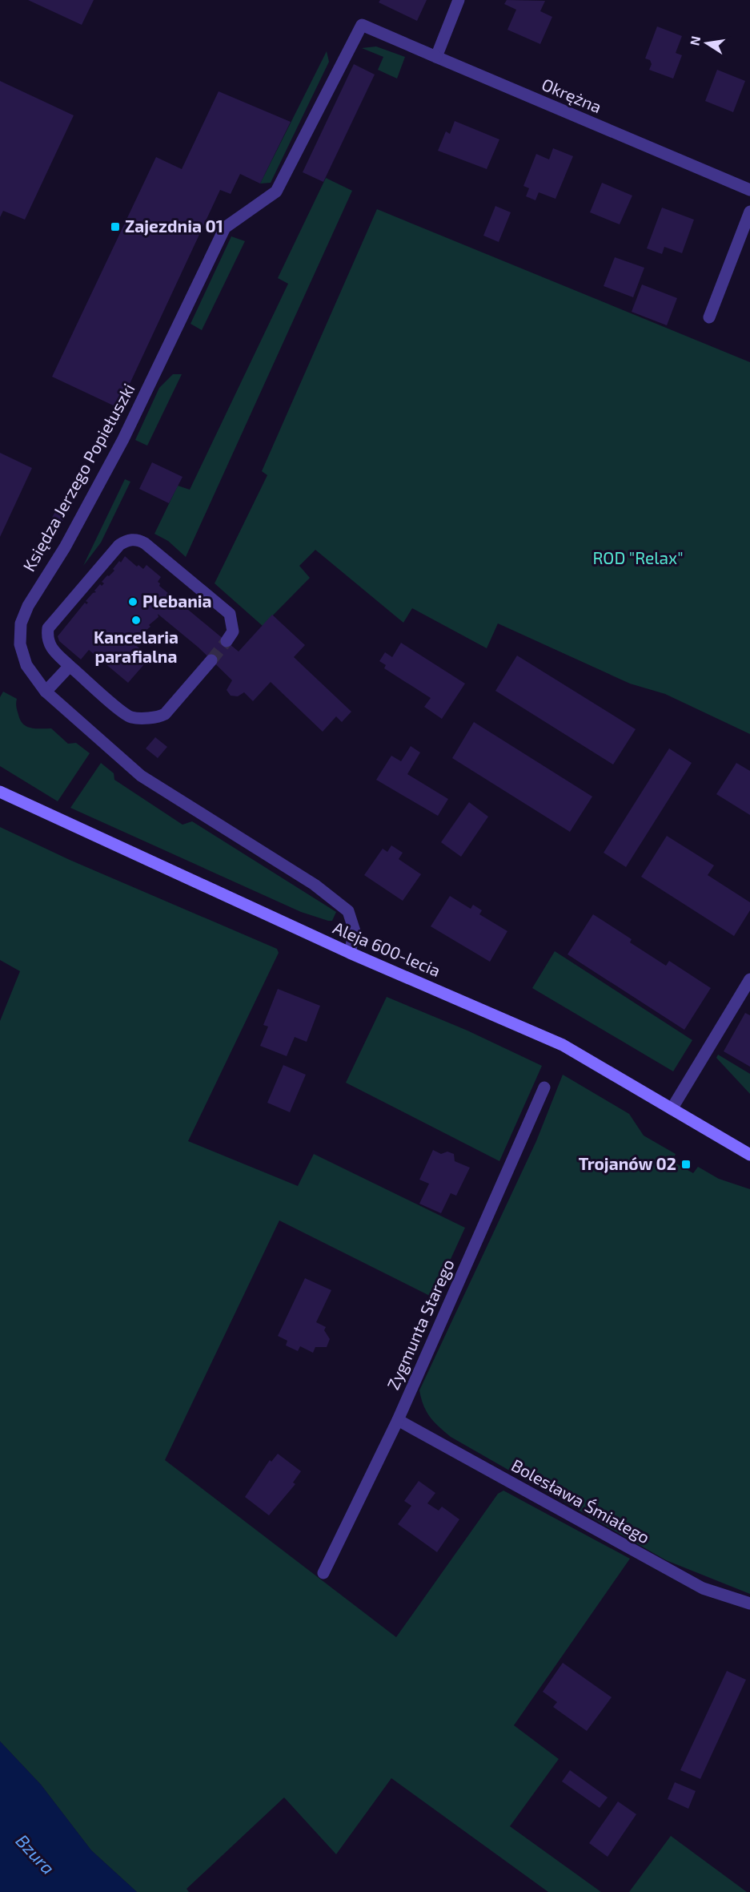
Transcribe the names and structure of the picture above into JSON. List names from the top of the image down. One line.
{"streets":{"main road":["Aleja 600-lecia"],"street":["Okrężna","Księdza Jerzego Popiełuszki","Zygmunta Starego","Bolesława Śmiałego"]},"crossings":[["Okrężna","Księdza Jerzego Popiełuszki"],["Księdza Jerzego Popiełuszki","Aleja 600-lecia"],["Zygmunta Starego","Bolesława Śmiałego"]],"water":["Bzura"],"parks":["ROD \"Relax\""],"places":{"transit":["Zajezdnia 01","Trojanów 02"],"other":["Plebania","Kancelaria parafialna"]},"north":"left"}
